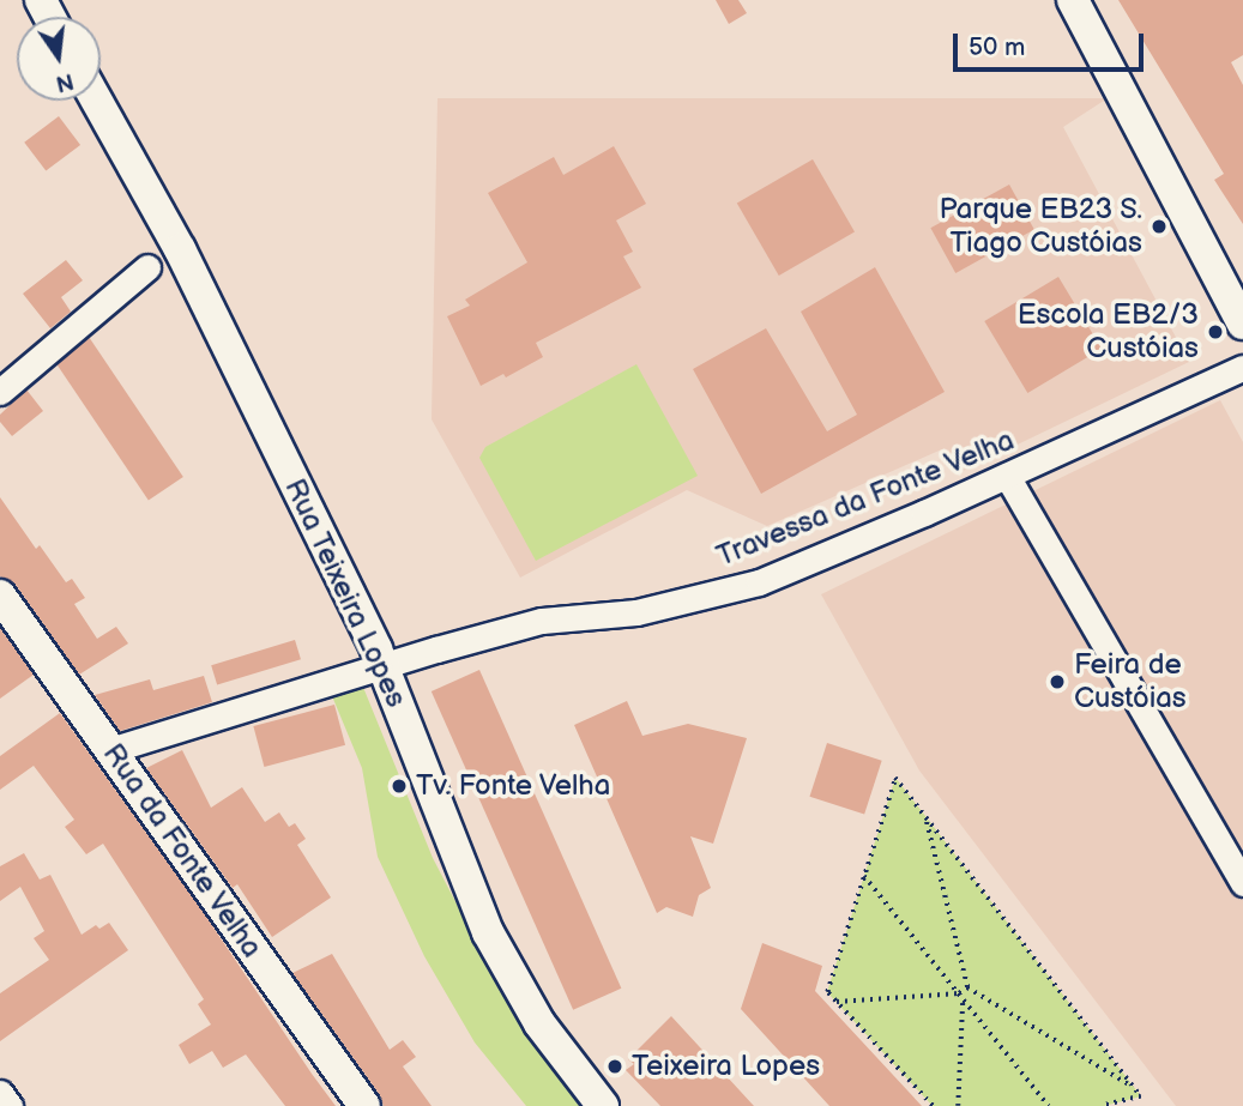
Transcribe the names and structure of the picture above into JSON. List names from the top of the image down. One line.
{"streets":{"street":["Travessa da Fonte Velha","Rua Teixeira Lopes","Rua da Fonte Velha"]},"crossings":[["Travessa da Fonte Velha","Rua Teixeira Lopes"],["Travessa da Fonte Velha","Rua da Fonte Velha"]],"places":["Parque EB23 S. Tiago Custóias","Escola EB2/3 Custóias","Feira de Custóias","Tv. Fonte Velha","Teixeira Lopes"],"scale_bar":"50 m","north":"bottom"}
